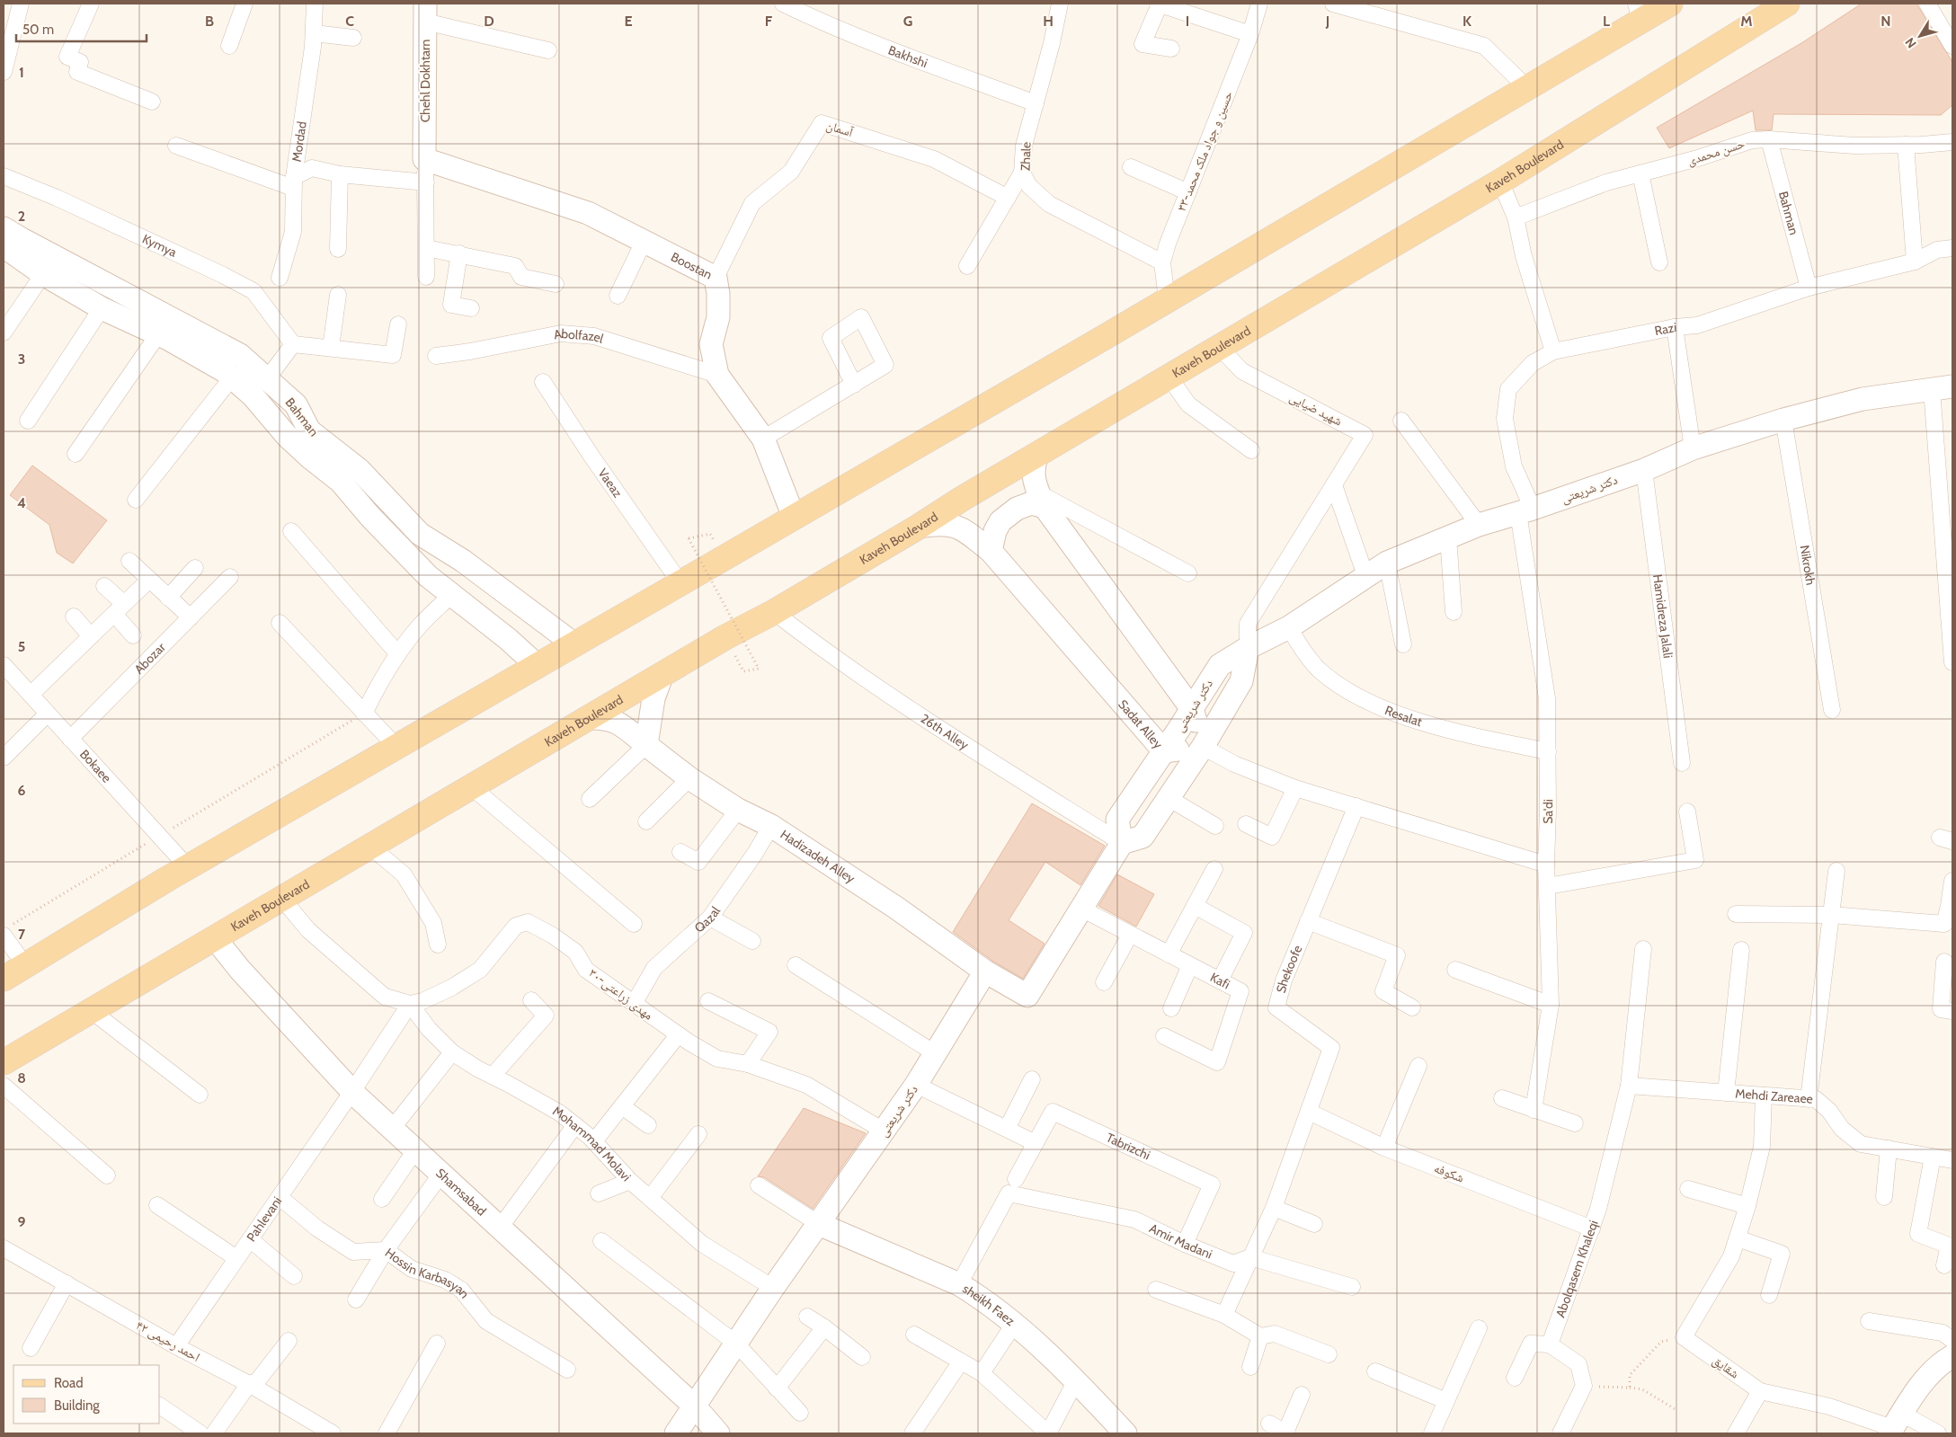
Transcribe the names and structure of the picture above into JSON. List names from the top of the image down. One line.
{"streets":{"main road":["Kaveh Boulevard"],"street":["Bakhshi","Chehl Dokhtarn","آسمان","Mordad","۳۳-حسین و جواد ملک محمد","حسن محمدی","Zhale","Bahman","Kymya","Boostan","Razi","Abolfazel","شهید ضیایی","Vaeaz","دکتر شریعتی","Nikrokh","Hamidreza Jalali","Abozar","Resalat","Sadat Alley","26th Alley","Bokaee","Sa'di","Hadizadeh Alley","Qazal","Shekoofe","Kafi","۳۰-مهدی زراعتی","Mehdi Zareaee","Mohammad Molavi","Tabrizchi","شکوفه","Shamsabad","Pahlevani","Amir Madani","Abolqasem Khaleqi","Hossin Karbasyan","sheikh Faez","۴۲ احمد رحیمی","شقایق"]},"crossings":[["Bakhshi","Zhale"],["Chehl Dokhtarn","Boostan"],["آسمان","Boostan"],["۳۳-حسین و جواد ملک محمد","Zhale"],["حسن محمدی","Bahman"],["Kaveh Boulevard","شهید ضیایی"],["Kaveh Boulevard","Sadat Alley"],["Kaveh Boulevard","26th Alley"],["Kaveh Boulevard","Hadizadeh Alley"],["Kaveh Boulevard","Shamsabad"],["Bahman","Razi"],["Boostan","Abolfazel"],["Razi","دکتر شریعتی"],["Razi","Sa'di"],["شهید ضیایی","دکتر شریعتی"],["دکتر شریعتی","Nikrokh"],["دکتر شریعتی","Hamidreza Jalali"],["دکتر شریعتی","Resalat"],["دکتر شریعتی","Sadat Alley"],["دکتر شریعتی","26th Alley"],["دکتر شریعتی","Sa'di"],["دکتر شریعتی","Hadizadeh Alley"],["دکتر شریعتی","۳۰-مهدی زراعتی"],["دکتر شریعتی","Mohammad Molavi"],["دکتر شریعتی","Shamsabad"],["دکتر شریعتی","sheikh Faez"],["Abozar","Bokaee"],["Resalat","Sa'di"],["Hadizadeh Alley","Qazal"],["Qazal","۳۰-مهدی زراعتی"],["Shekoofe","شکوفه"],["۳۰-مهدی زراعتی","Mohammad Molavi"],["۳۰-مهدی زراعتی","Pahlevani"],["Mehdi Zareaee","Abolqasem Khaleqi"],["Mohammad Molavi","Pahlevani"],["Tabrizchi","Amir Madani"],["شکوفه","Abolqasem Khaleqi"],["Shamsabad","Pahlevani"],["Pahlevani","Hossin Karbasyan"],["Pahlevani","۴۲ احمد رحیمی"],["Amir Madani","sheikh Faez"]],"legend":["Road","Building"],"scale_bar":"50 m","north":"bottom left","grid":{"columns":["B","C","D","E","F","G","H","I","J","K","L","M","N"],"rows":["1","2","3","4","5","6","7","8","9"]}}
